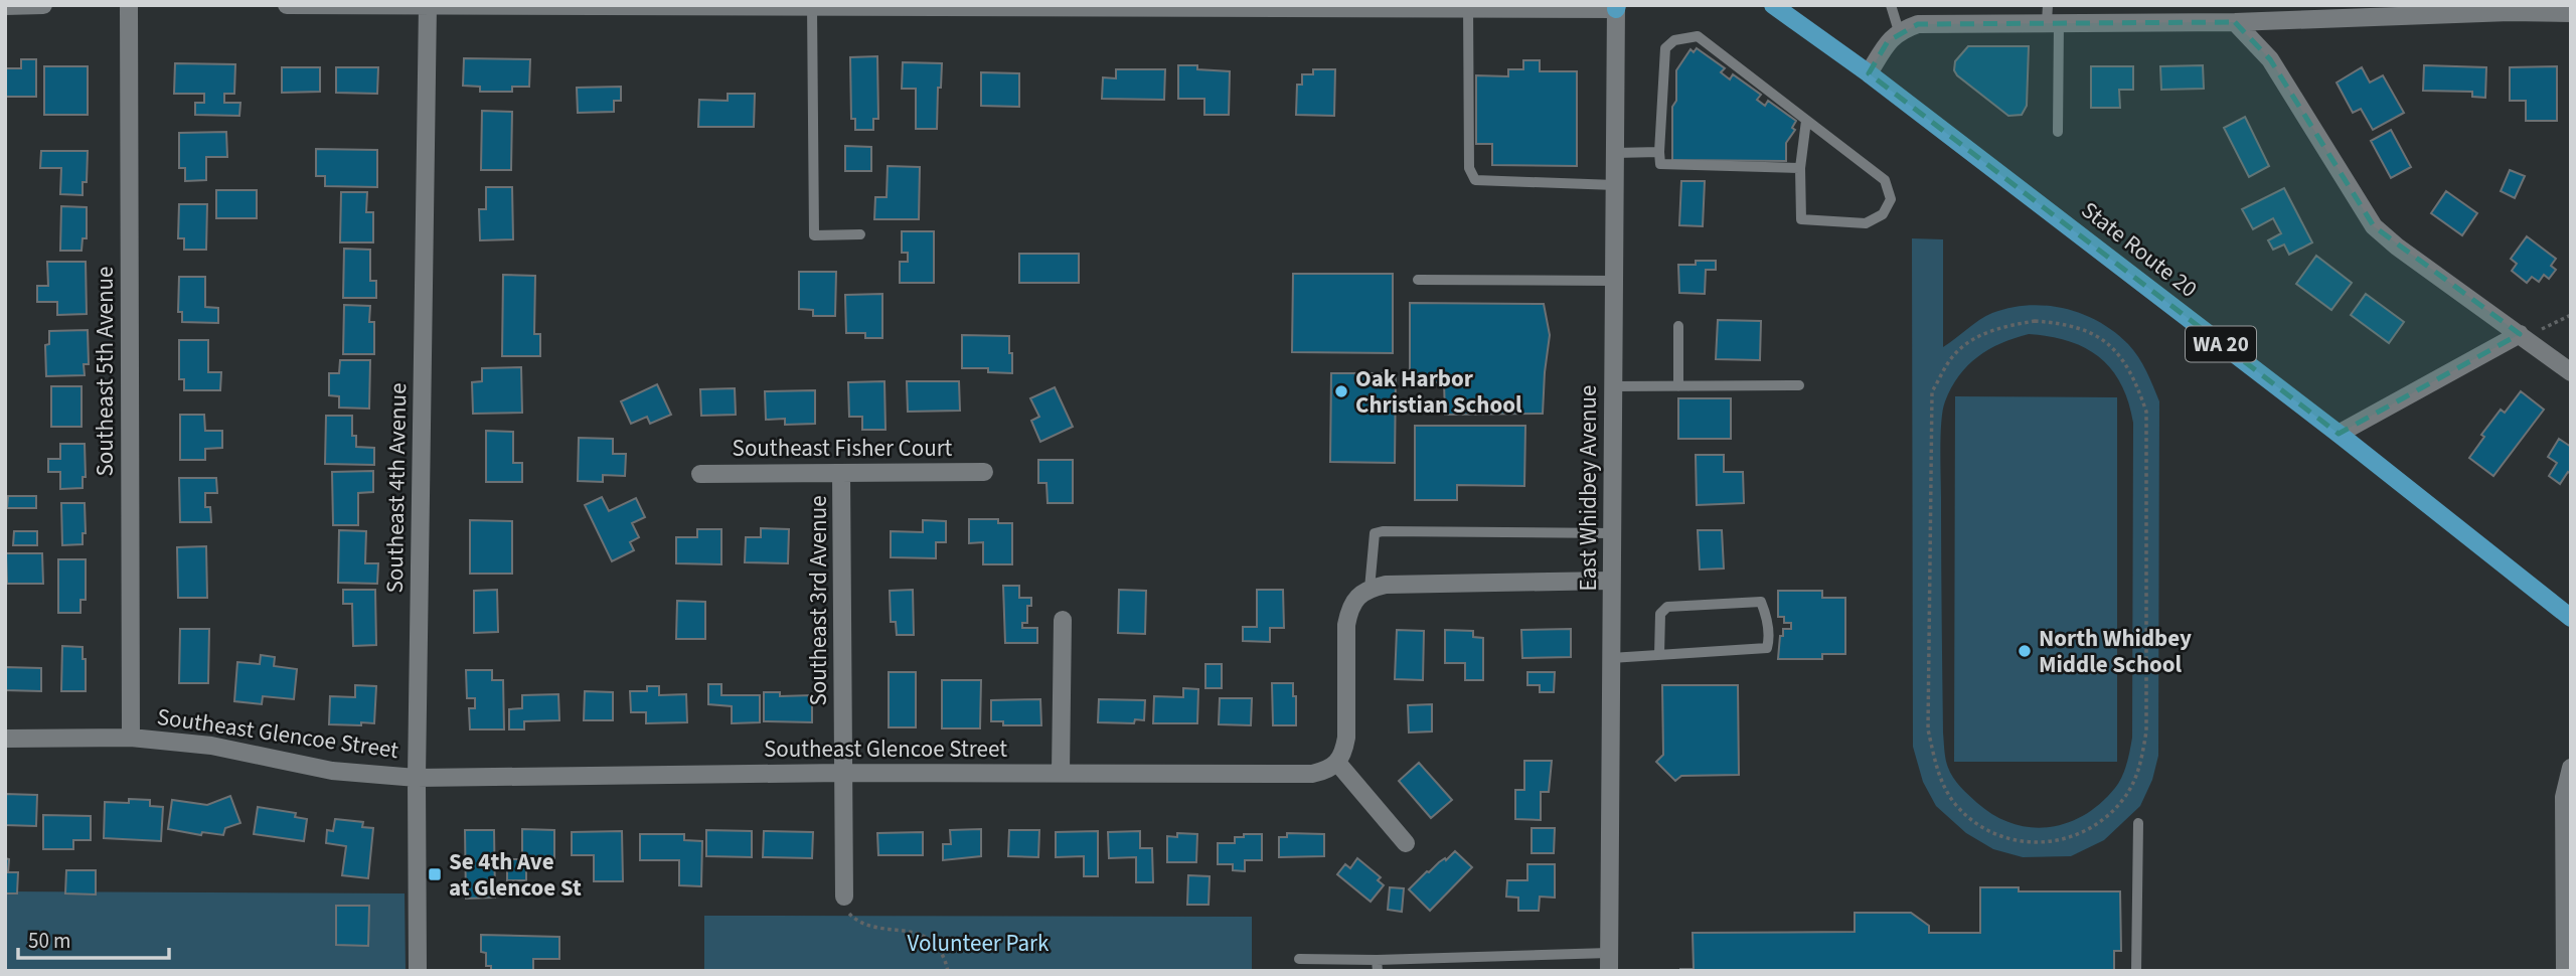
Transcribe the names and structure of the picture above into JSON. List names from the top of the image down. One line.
{"streets":{"main road":["State Route 20","WA 20"],"street":["Southeast 5th Avenue","Southeast Fisher Court","Southeast 4th Avenue","East Whidbey Avenue","Southeast 3rd Avenue","Southeast Glencoe Street"]},"crossings":[["Southeast 5th Avenue","Southeast Glencoe Street"],["Southeast Fisher Court","Southeast 3rd Avenue"],["Southeast 4th Avenue","Southeast Glencoe Street"],["Southeast 3rd Avenue","Southeast Glencoe Street"]],"parks":["Volunteer Park"],"places":{"other":["Oak Harbor Christian School","North Whidbey Middle School"],"transit":["Se 4th Ave at Glencoe St"]},"scale_bar":"50 m"}
